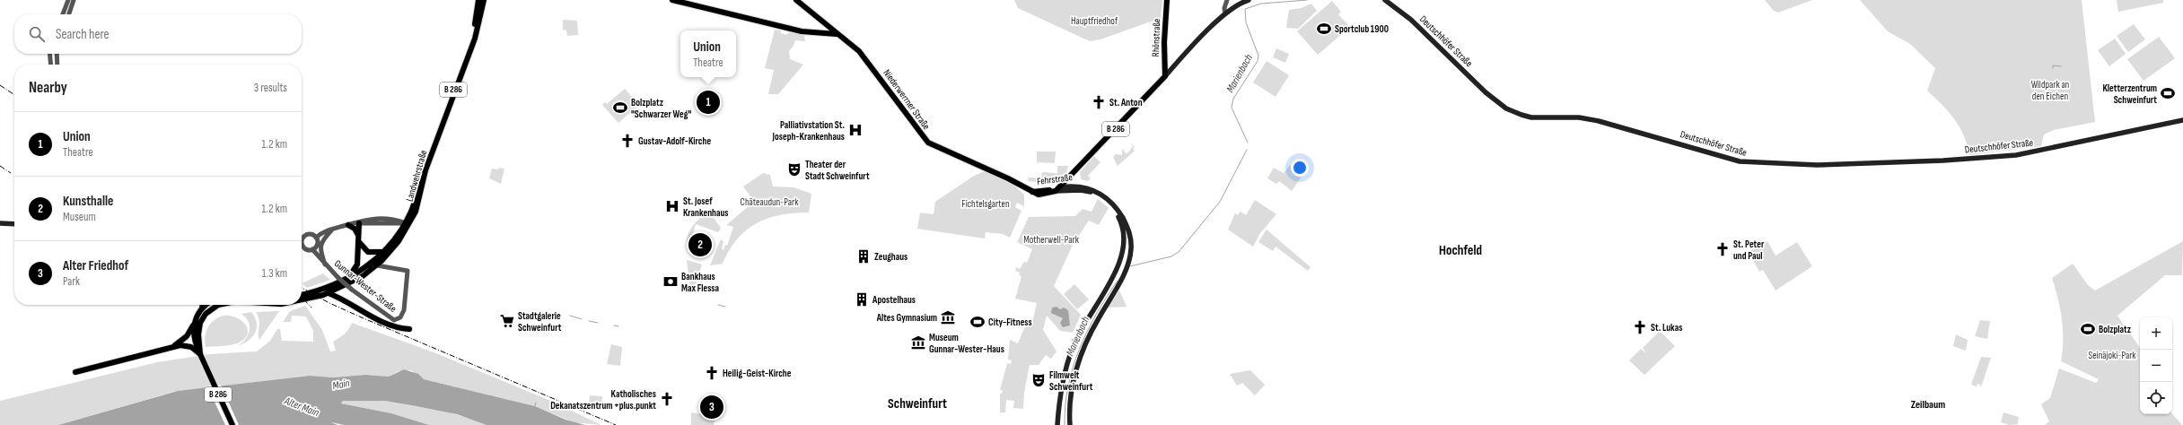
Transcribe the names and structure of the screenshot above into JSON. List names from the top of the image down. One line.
{"streets":{"main road":["Rhönstraße","Deutschhöfer Straße","B 286","Niederwerrner Straße","Landwehrstraße","Fehrstraße"],"street":["Gunnar-Wester-Straße"]},"crossings":[["Rhönstraße","B 286"],["B 286","Fehrstraße"],["Niederwerrner Straße","Fehrstraße"]],"districts":["Hochfeld","Schweinfurt","Zeilbaum"],"water":["Marienbach","Main","Alter Main"],"parks":["Hauptfriedhof","Wildpark an den Eichen","Châteaudun-Park","Fichtelsgarten","Motherwell-Park","Seinäjoki-Park"],"places":{"sports":["Sportclub 1900","Kletterzentrum Schweinfurt","Bolzplatz \"Schwarzer Weg\"","City-Fitness","Bolzplatz"],"church":["St. Anton","Gustav-Adolf-Kirche","St. Peter und Paul","St. Lukas","Heilig-Geist-Kirche","Katholisches Dekanatszentrum +plus.punkt"],"hospital":["Palliativstation St. Joseph-Krankenhaus","St. Josef Krankenhaus"],"theatre":["Theater der Stadt Schweinfurt","Filmwelt Schweinfurt"],"building":["Zeughaus","Apostelhaus"],"bank":["Bankhaus Max Flessa"],"museum":["Altes Gymnasium","Museum Gunnar-Wester-Haus"],"supermarket":["Stadtgalerie Schweinfurt"]},"page":{"search":"Search here","popup":["Union","Theatre"],"heading":["Nearby","3 results"],"pins":["1","2","3"],"list":[{"mark":"1","name":"Union","note":"Theatre","value":"1.2 km"},{"mark":"2","name":"Kunsthalle","note":"Museum","value":"1.2 km"},{"mark":"3","name":"Alter Friedhof","note":"Park","value":"1.3 km"}],"map_buttons":["+","−"]}}
